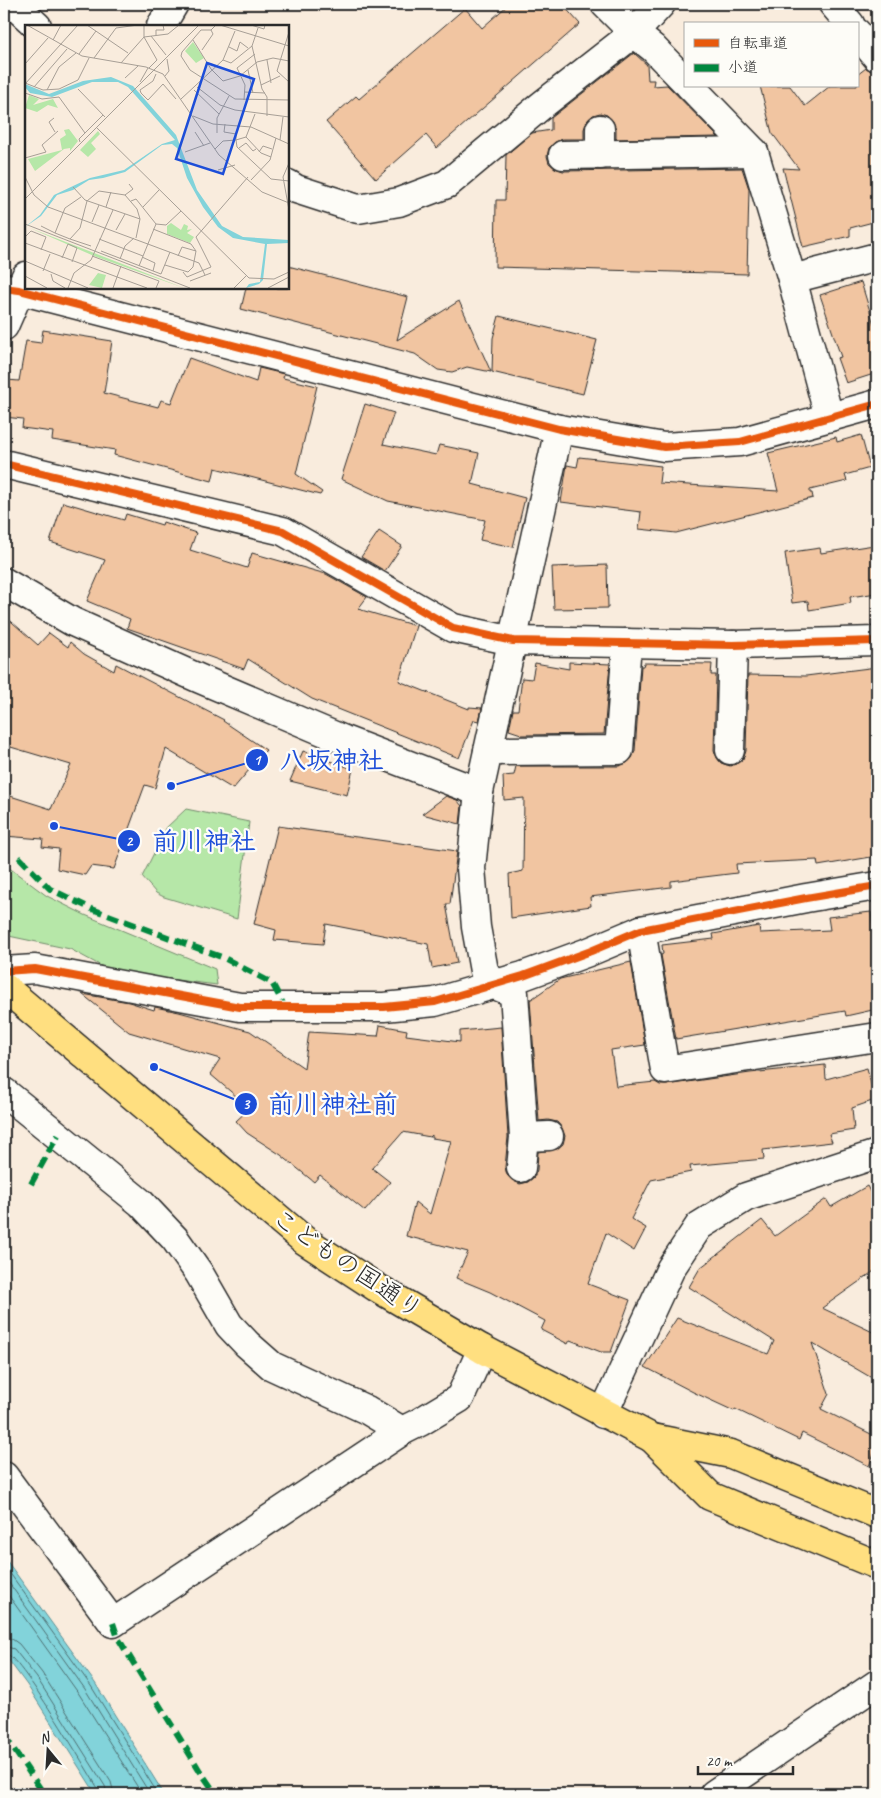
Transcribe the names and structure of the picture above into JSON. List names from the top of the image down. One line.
{"streets":{"main road":["こどもの国通り"]},"places":["八坂神社","前川神社","前川神社前"],"legend":["自転車道","小道"],"scale_bar":"20 m","north":"top"}
